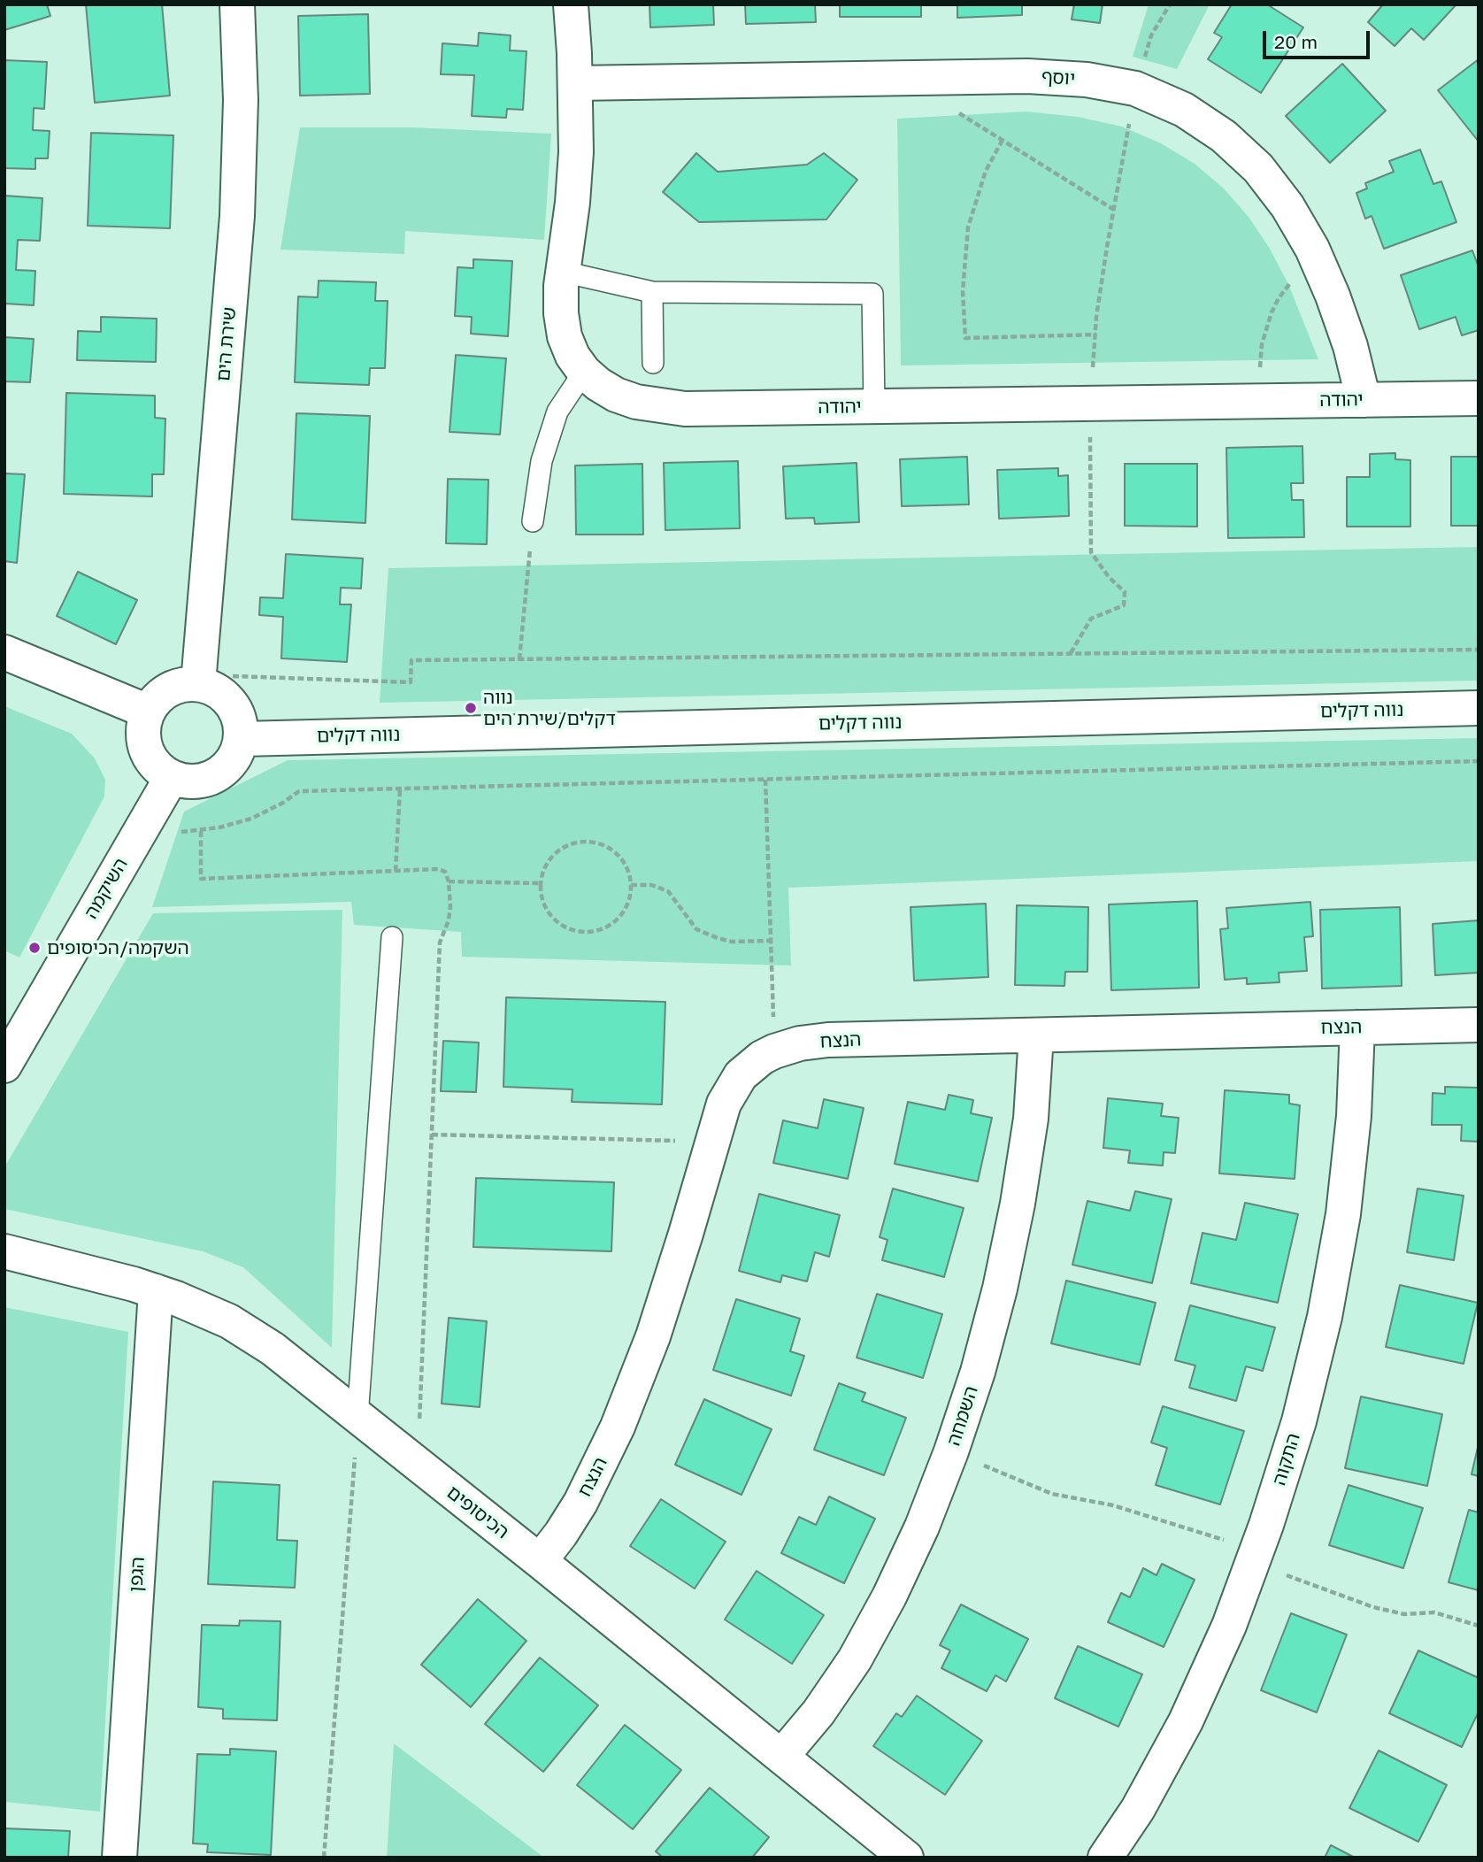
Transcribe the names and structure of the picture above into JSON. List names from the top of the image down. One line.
{"streets":{"street":["יוסף","שירת הים","יהודה","נווה דקלים","השיקמה","הנצח","השמחה","התקוה","הכיסופים","הגפן"]},"crossings":[["יוסף","יהודה"],["שירת הים","נווה דקלים"],["שירת הים","השיקמה"],["נווה דקלים","השיקמה"],["הנצח","השמחה"],["הנצח","התקוה"],["הנצח","הכיסופים"],["השמחה","הכיסופים"],["הכיסופים","הגפן"]],"places":["נווה דקלים/שירת הים","השקמה/הכיסופים"],"scale_bar":"20 m"}
